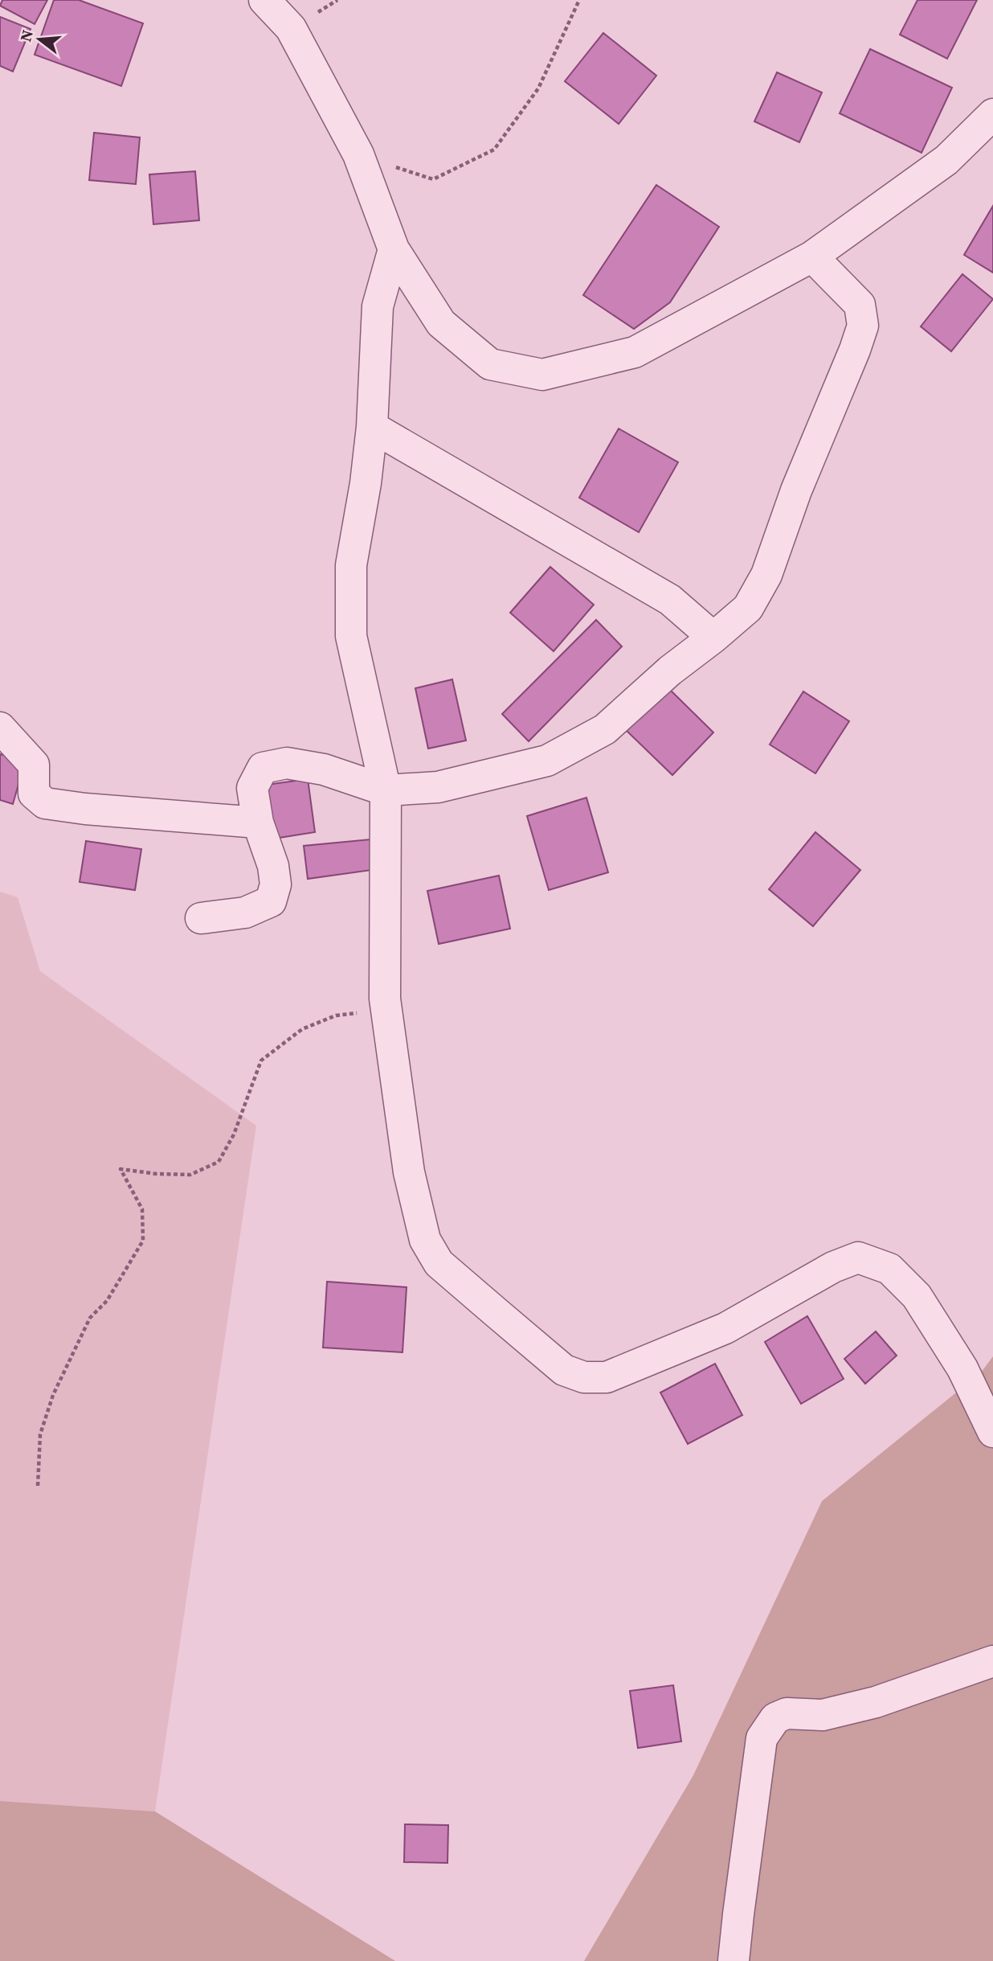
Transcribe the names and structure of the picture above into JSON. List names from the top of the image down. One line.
{"north":"left"}
